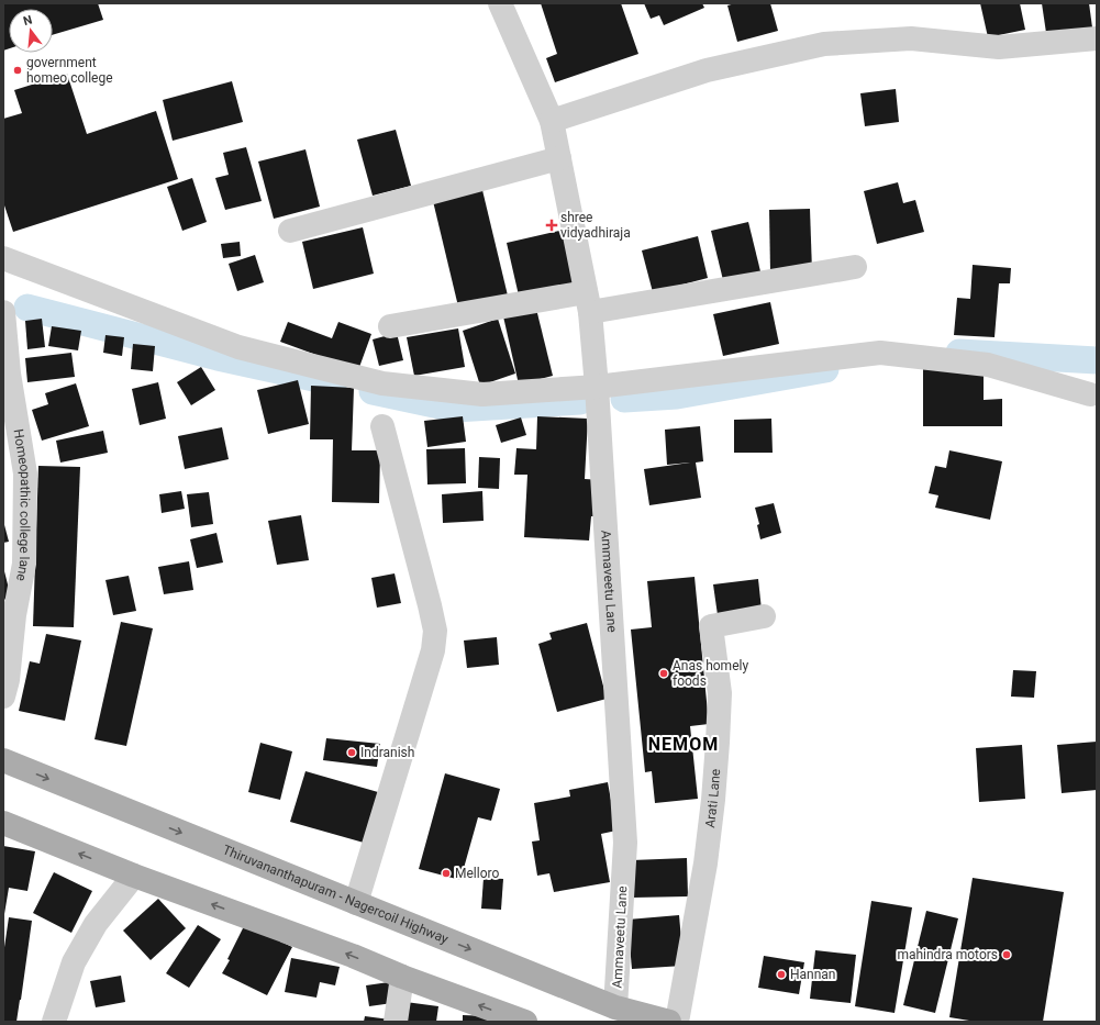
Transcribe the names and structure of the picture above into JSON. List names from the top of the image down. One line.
{"streets":{"main road":["Thiruvananthapuram - Nagercoil Highway"],"street":["Homeopathic college lane","Ammaveetu Lane","Arati Lane"]},"crossings":[["Ammaveetu Lane","Thiruvananthapuram - Nagercoil Highway"]],"districts":["NEMOM"],"places":{"other":["government homeo college","Anas homely foods","Indranish","Melloro","mahindra motors","Hannan"],"health":["shree vidyadhiraja"]},"north":"top"}
